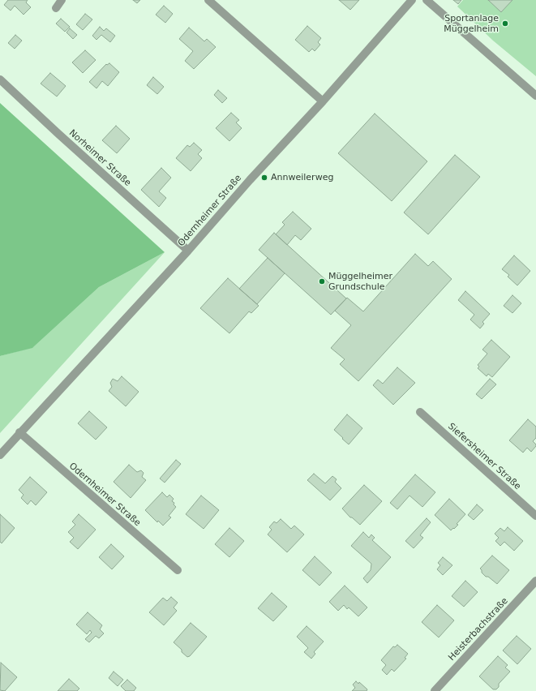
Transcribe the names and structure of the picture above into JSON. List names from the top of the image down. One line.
{"streets":{"street":["Norheimer Straße","Odernheimer Straße","Siefersheimer Straße","Heisterbachstraße"]},"crossings":[["Norheimer Straße","Odernheimer Straße"]],"places":["Sportanlage Müggelheim","Annweilerweg","Müggelheimer Grundschule"]}
